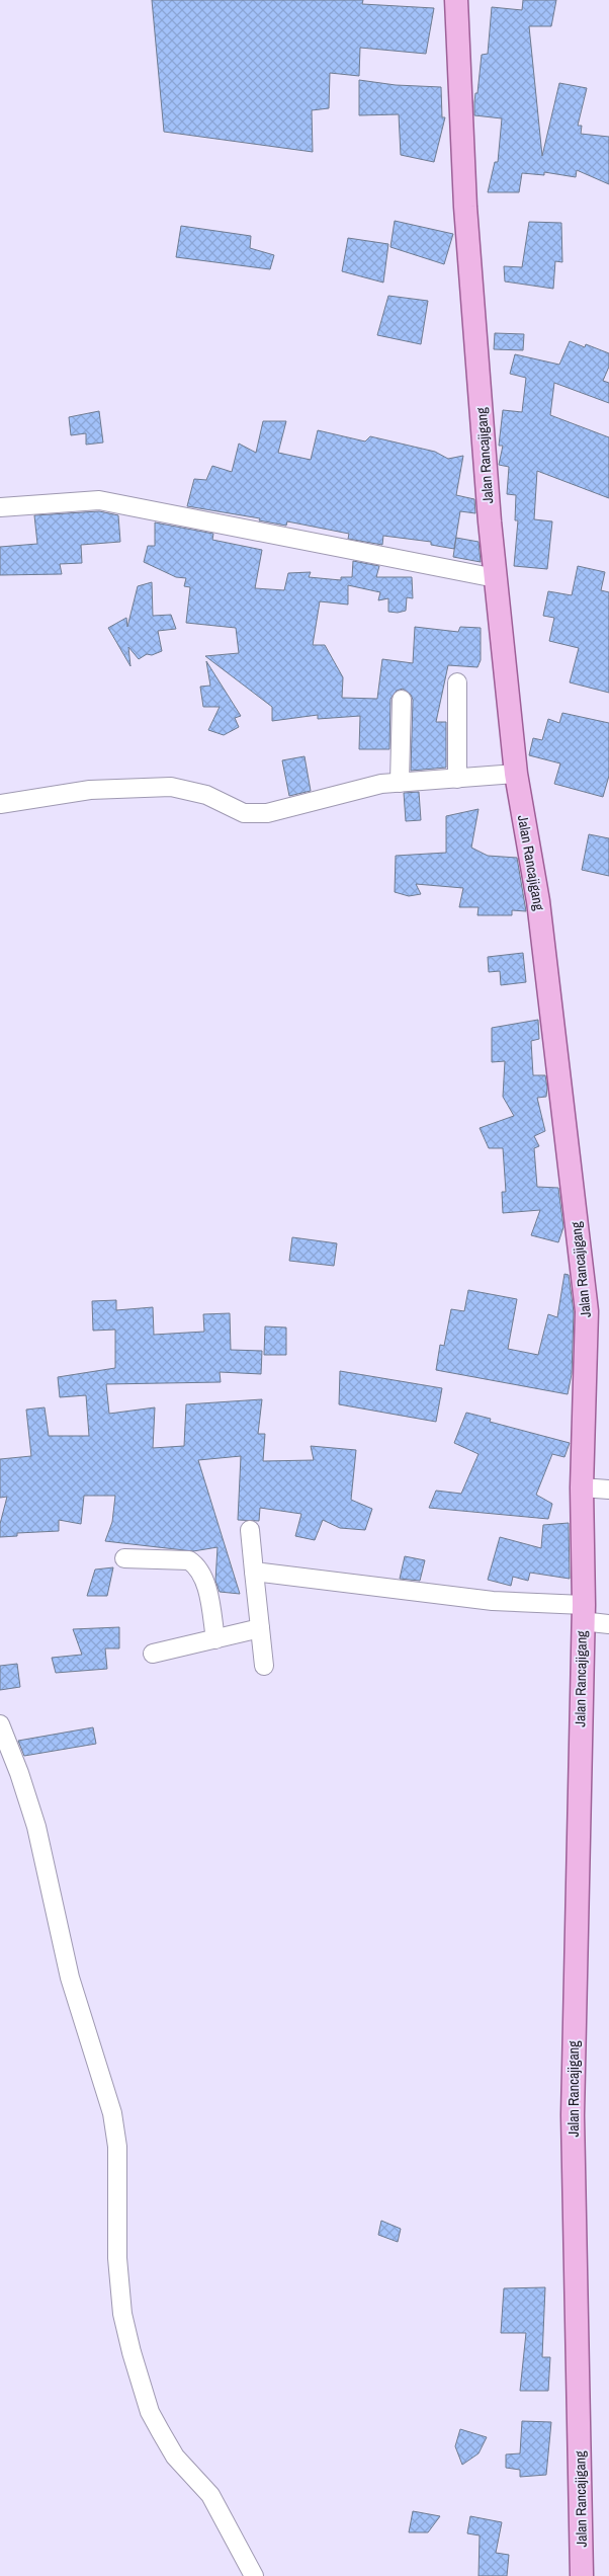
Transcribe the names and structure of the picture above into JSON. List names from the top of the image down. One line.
{"streets":{"main road":["Jalan Rancajigang"]}}
